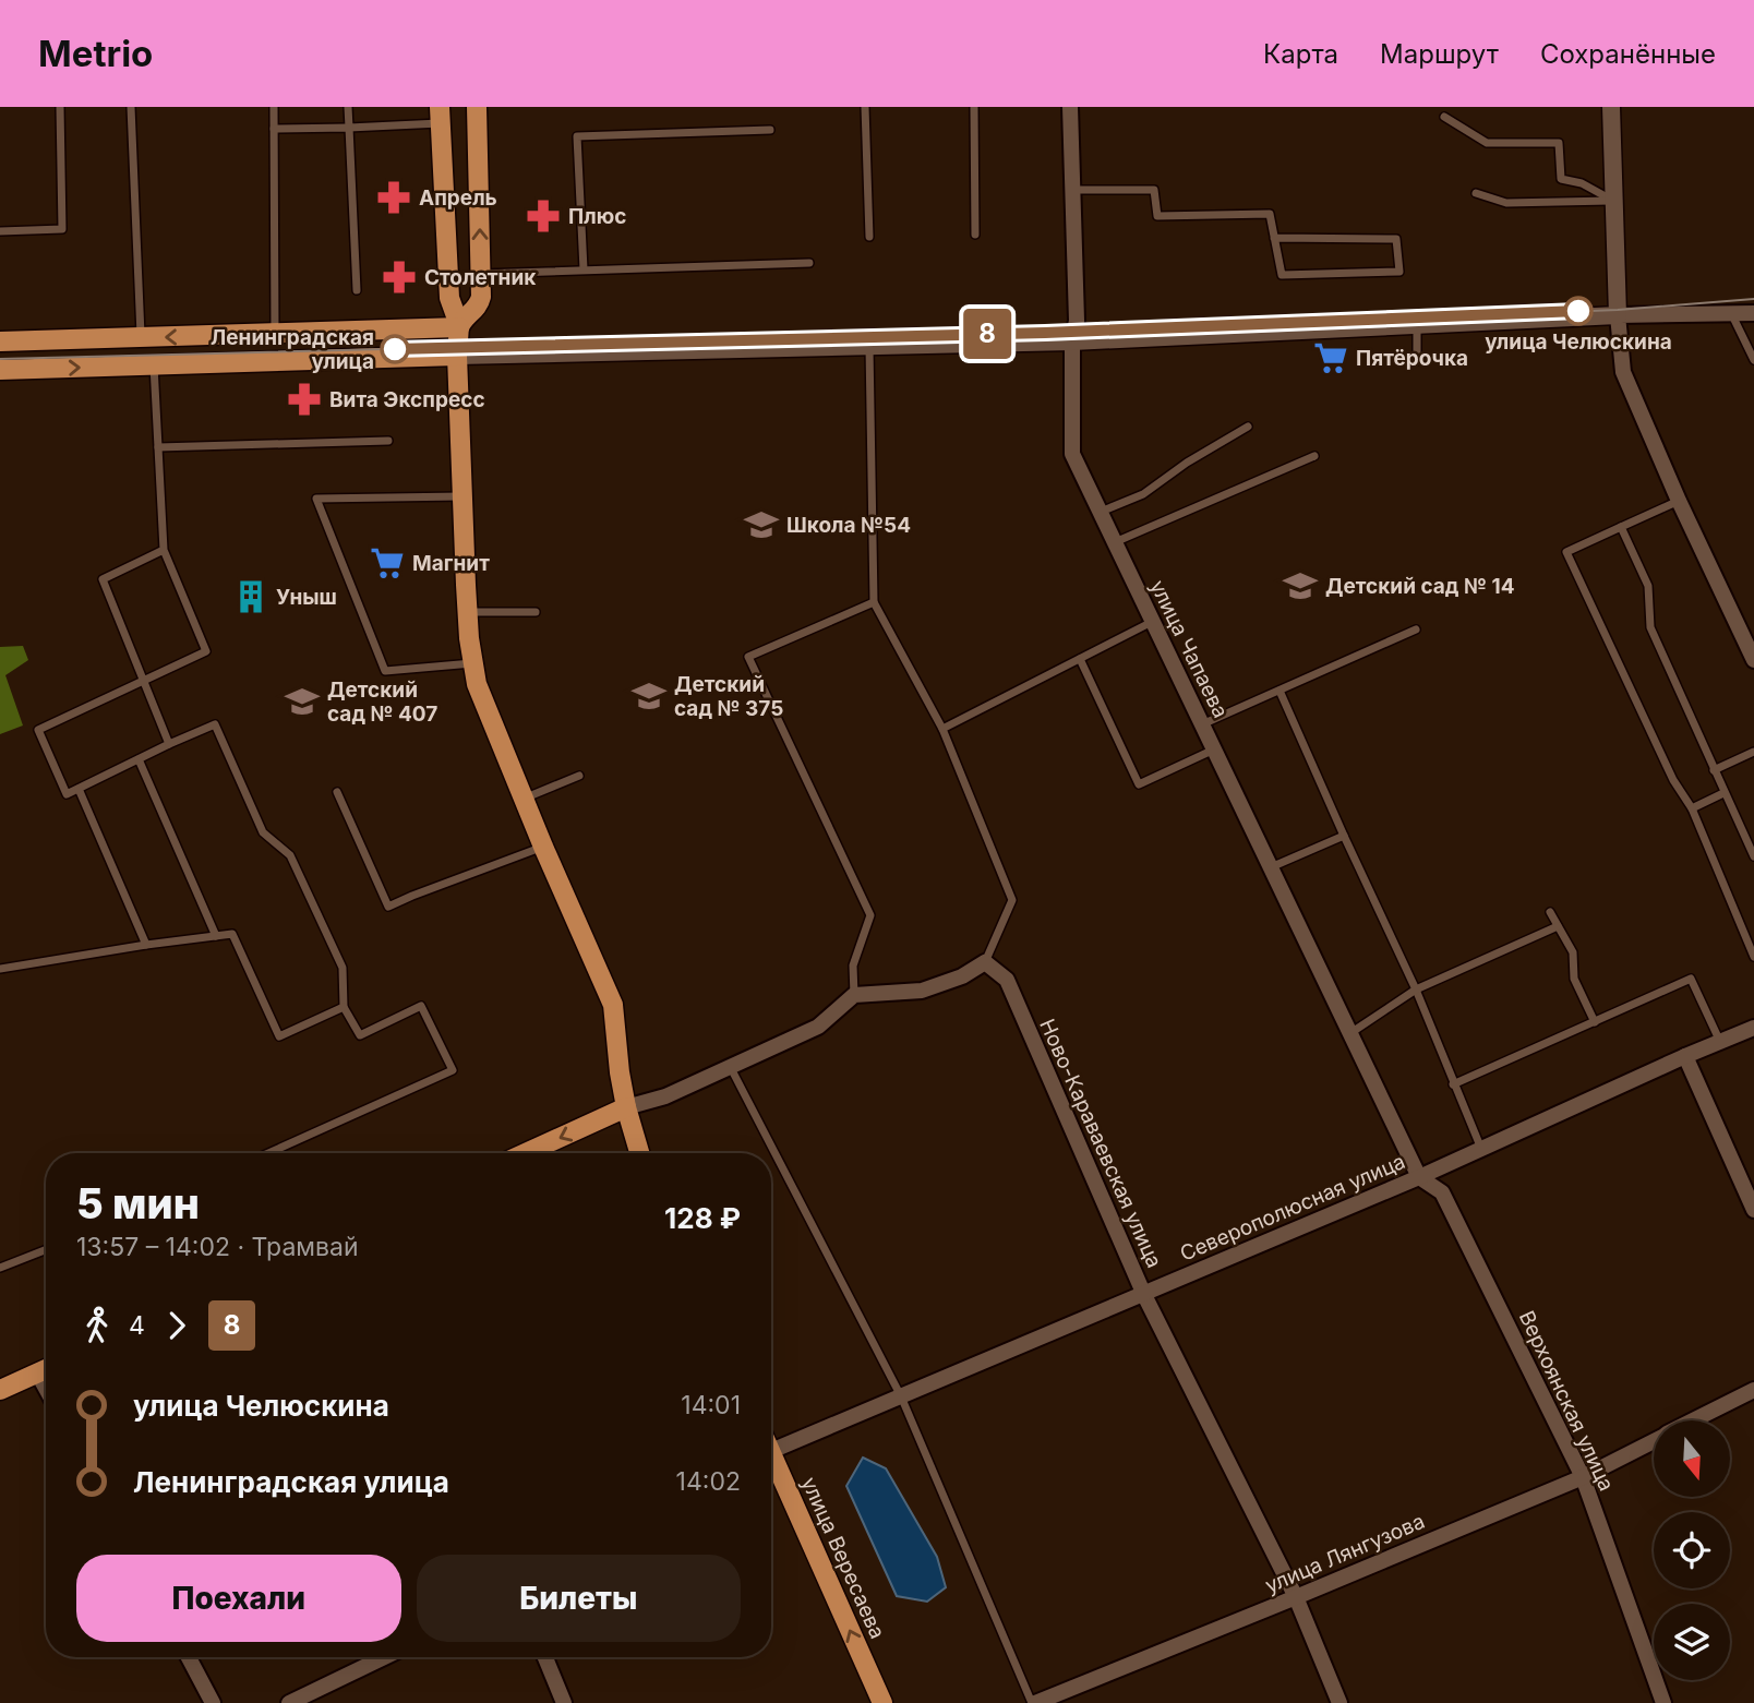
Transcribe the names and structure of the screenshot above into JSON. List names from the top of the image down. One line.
{"streets":{"main road":["улица Вересаева"],"street":["улица Чапаева","Ново-Караваевская улица","Северополюсная улица","Верхоянская улица","улица Лянгузова"]},"crossings":[["улица Чапаева","Северополюсная улица"],["улица Чапаева","Верхоянская улица"],["Ново-Караваевская улица","Северополюсная улица"],["Ново-Караваевская улица","улица Лянгузова"],["Северополюсная улица","Верхоянская улица"],["Верхоянская улица","улица Лянгузова"]],"one_way":["улица Вересаева"],"places":{"pharmacy":["Апрель","Плюс","Столетник","Вита Экспресс"],"other":["улица Челюскина","Ленинградская улица"],"supermarket":["Пятёрочка","Магнит"],"school or university":["Школа №54","Детский сад № 14","Детский сад № 375","Детский сад № 407"],"building":["Уныш"]},"lines":["tram line 8"],"north":"bottom","page":{"header":"Metrio","nav":["Карта","Маршрут","Сохранённые"],"on_map":"8","heading":["5 мин","13:57 – 14:02 · Трамвай","128 ₽"],"legs":["4","8"],"list":[{"name":"улица Челюскина","value":"14:01"},{"name":"Ленинградская улица","value":"14:02"}],"buttons":["Поехали","Билеты"]}}
